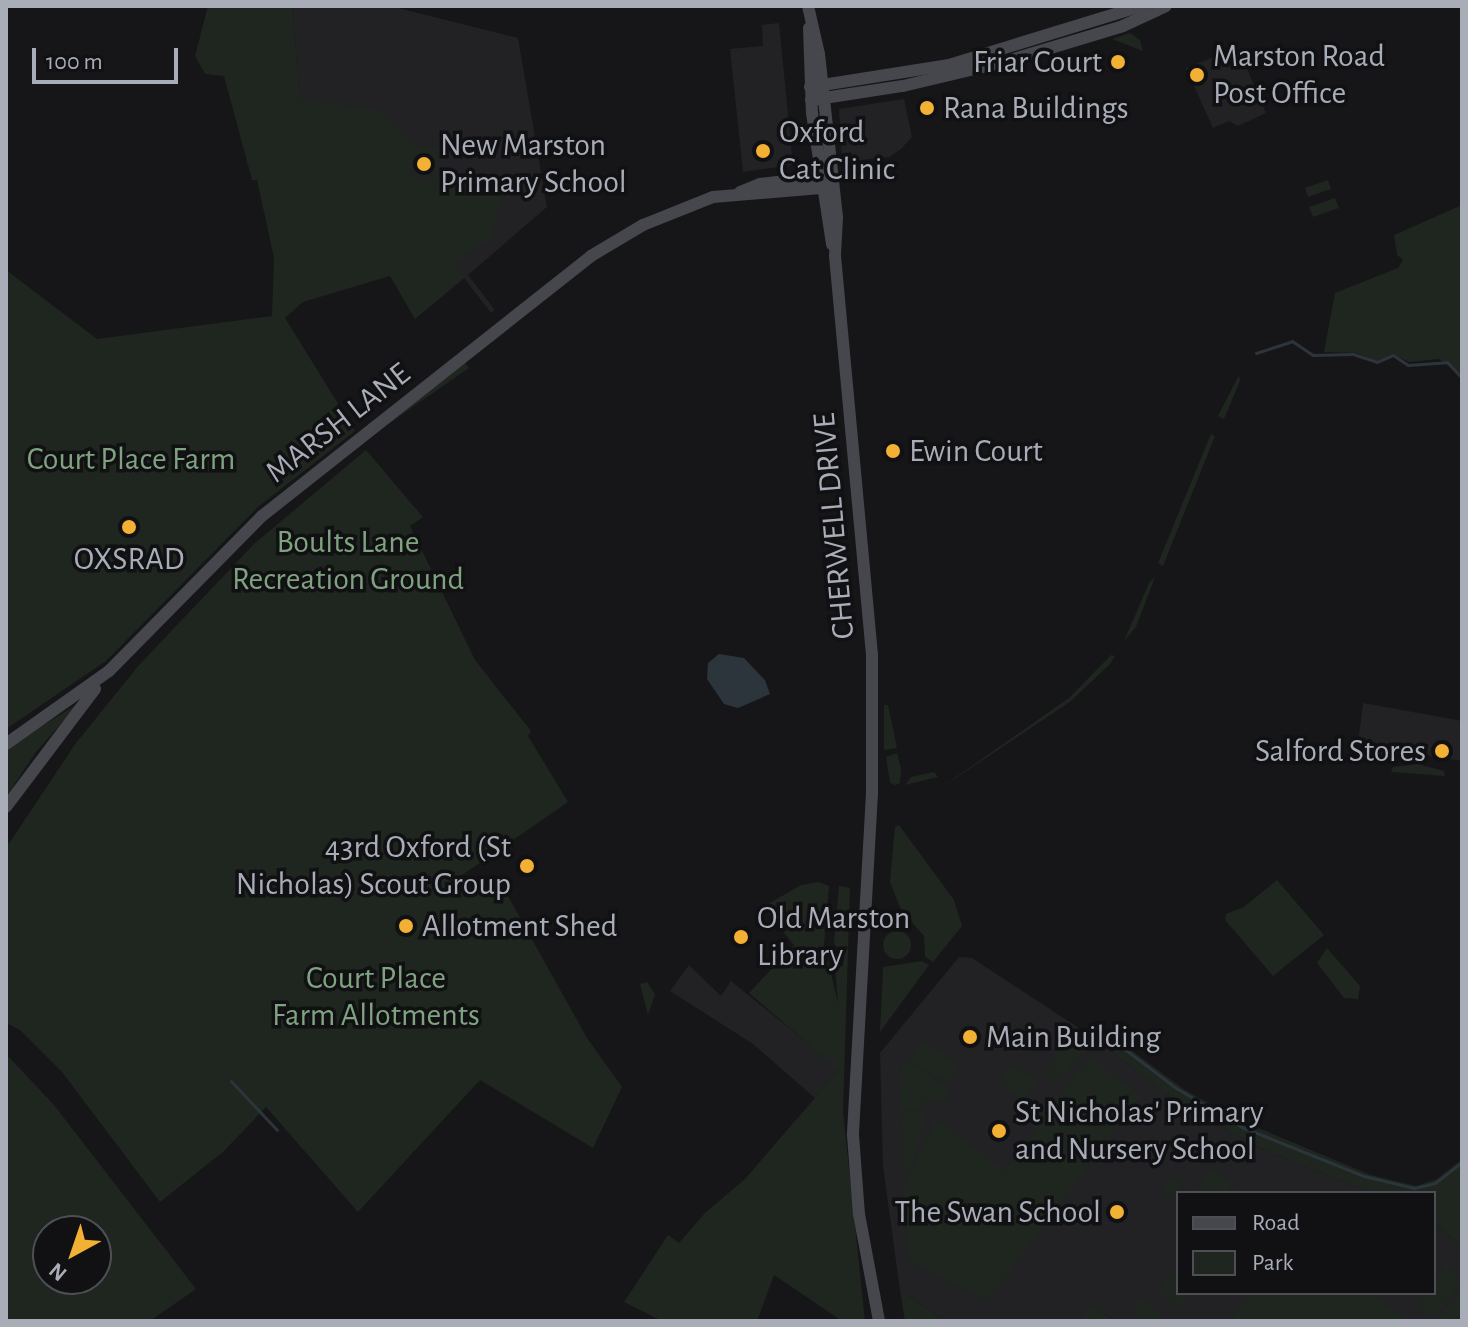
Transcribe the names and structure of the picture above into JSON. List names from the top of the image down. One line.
{"streets":{"main road":["MARSH LANE","CHERWELL DRIVE"]},"crossings":[["MARSH LANE","CHERWELL DRIVE"]],"parks":["Court Place Farm","Boults Lane Recreation Ground","Court Place Farm Allotments"],"places":["Friar Court","Marston Road Post Office","Rana Buildings","Oxford Cat Clinic","New Marston Primary School","Ewin Court","OXSRAD","Salford Stores","43rd Oxford (St Nicholas) Scout Group","Allotment Shed","Old Marston Library","Main Building","St Nicholas' Primary and Nursery School","The Swan School"],"legend":["Road","Park"],"scale_bar":"100 m","north":"bottom left"}
